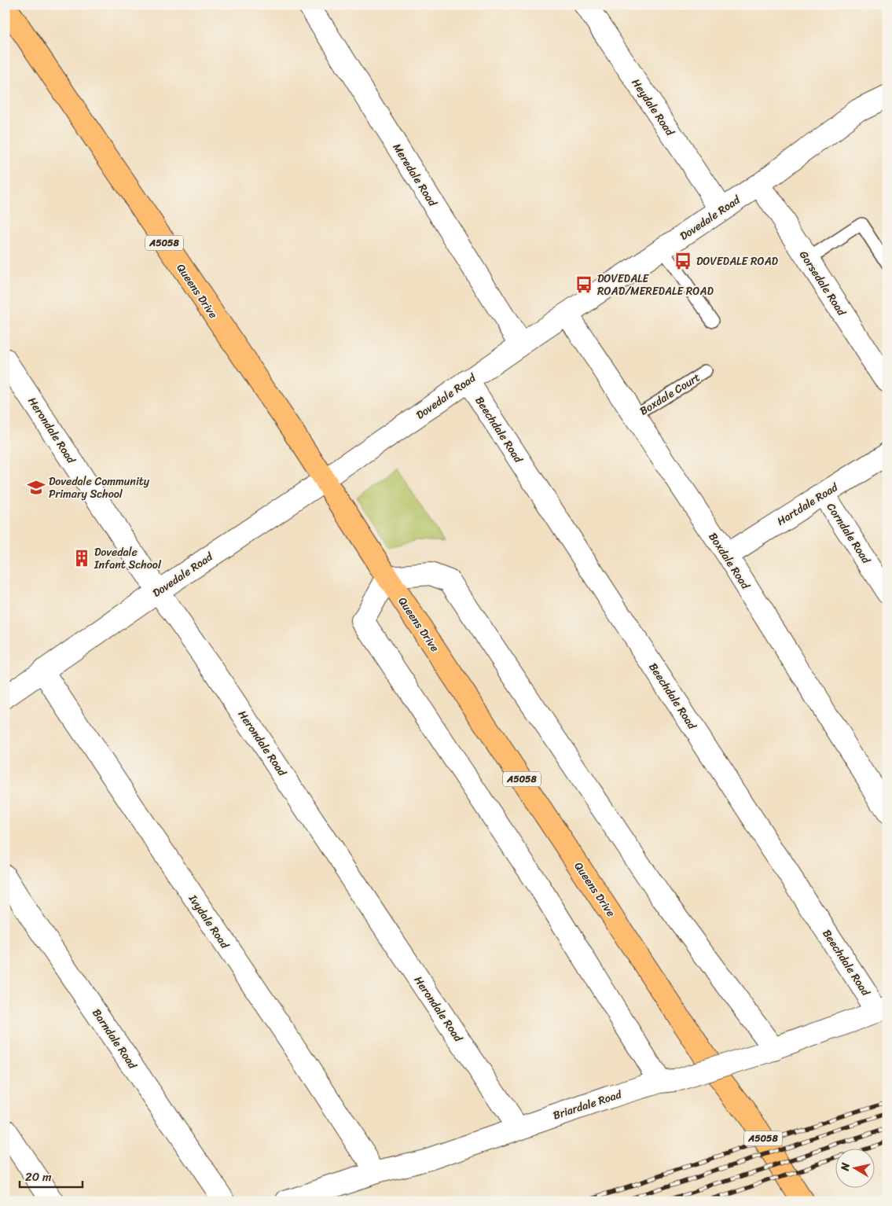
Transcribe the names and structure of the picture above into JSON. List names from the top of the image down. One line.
{"streets":{"main road":["A5058","Queens Drive"],"street":["Heydale Road","Meredale Road","Dovedale Road","Gorsedale Road","Beechdale Road","Herondale Road","Hartdale Road","Corndale Road","Boxdale Road","Ivydale Road","Barndale Road","Briardale Road"],"lane":["Boxdale Court"]},"crossings":[["Heydale Road","Dovedale Road"],["Meredale Road","Dovedale Road"],["Dovedale Road","Gorsedale Road"],["Dovedale Road","Queens Drive"],["Dovedale Road","Beechdale Road"],["Dovedale Road","Herondale Road"],["Dovedale Road","Boxdale Road"],["Dovedale Road","Ivydale Road"],["Boxdale Court","Boxdale Road"],["Beechdale Road","Briardale Road"],["Herondale Road","Briardale Road"],["Hartdale Road","Corndale Road"],["Hartdale Road","Boxdale Road"],["Ivydale Road","Briardale Road"]],"places":{"bus stop":["DOVEDALE ROAD","DOVEDALE ROAD/MEREDALE ROAD"],"school or university":["Dovedale Community Primary School"],"building":["Dovedale Infant School"]},"scale_bar":"20 m","north":"left"}
